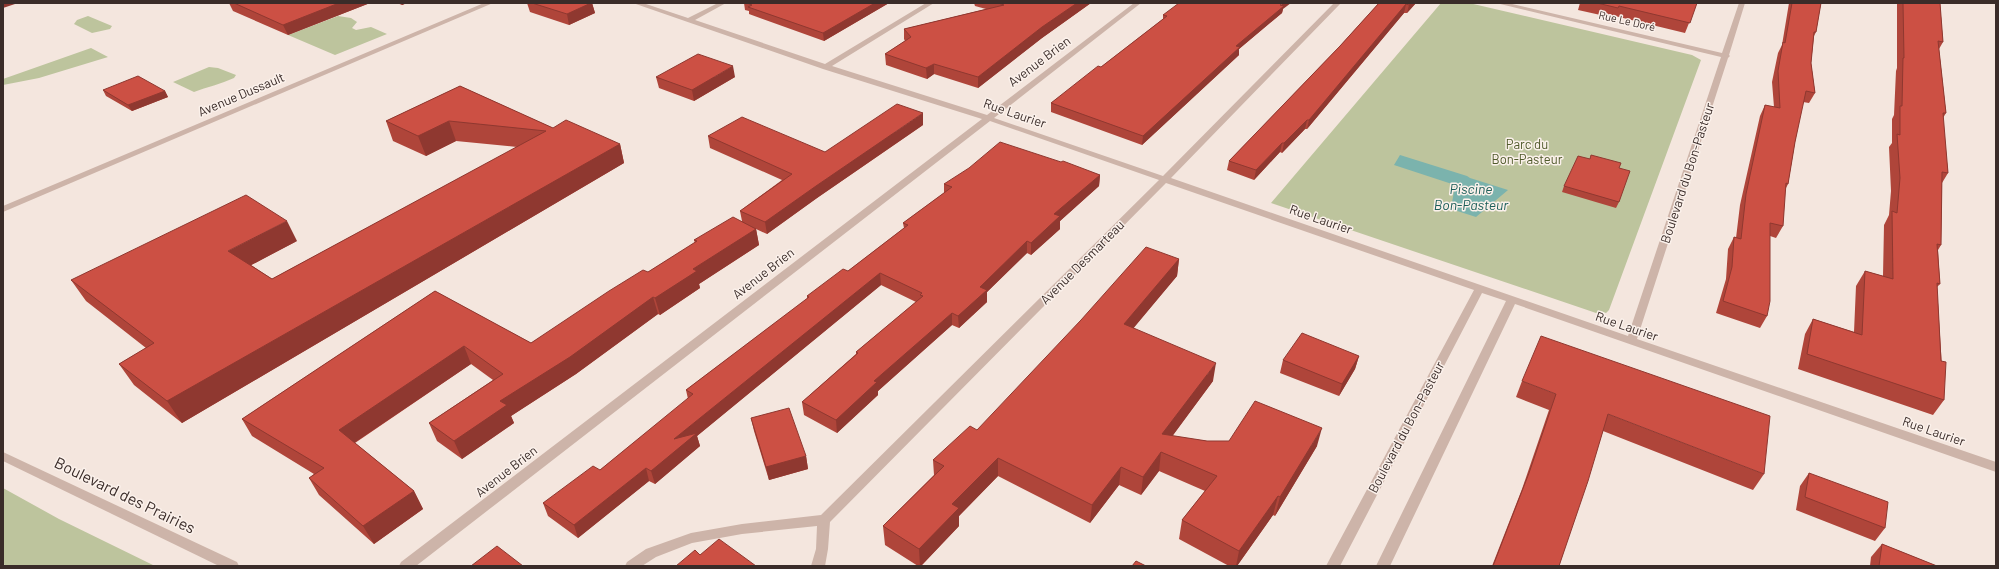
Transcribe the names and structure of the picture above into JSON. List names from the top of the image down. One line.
{"streets":{"street":["Rue Le Doré","Avenue Brien","Avenue Dussault","Rue Laurier","Boulevard du Bon-Pasteur","Avenue Desmarteau","Boulevard des Prairies"]},"crossings":[["Rue Le Doré","Boulevard du Bon-Pasteur"],["Avenue Brien","Rue Laurier"],["Rue Laurier","Boulevard du Bon-Pasteur"],["Rue Laurier","Avenue Desmarteau"]],"water":["Piscine Bon-Pasteur"],"parks":["Parc du Bon-Pasteur"]}
